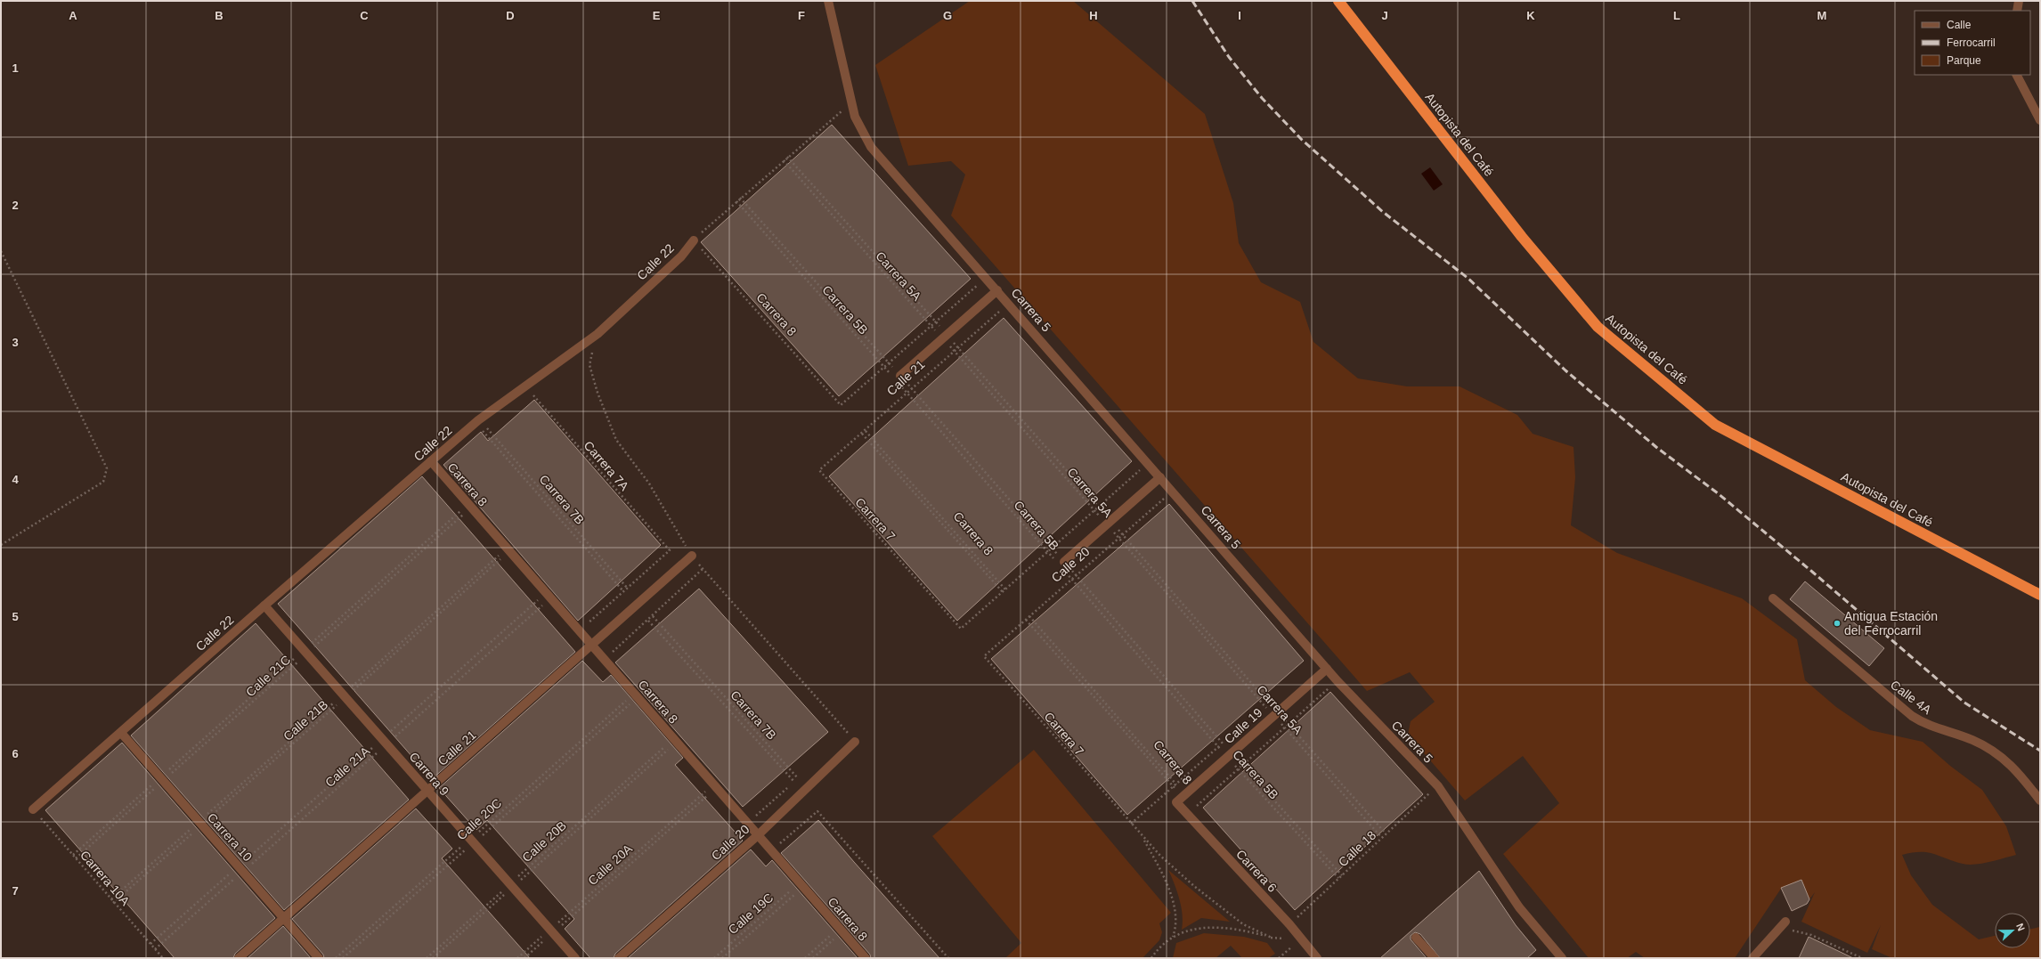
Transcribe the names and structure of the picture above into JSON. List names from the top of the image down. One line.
{"streets":{"highway":["Autopista del Café"],"street":["Calle 22","Carrera 5","Carrera 8","Calle 21","Calle 20","Calle 4A","Calle 19","Carrera 9","Carrera 10","Carrera 6"],"path":["Carrera 5A","Carrera 5B","Carrera 7A","Carrera 7B","Carrera 7","Calle 21C","Calle 21B","Calle 21A","Calle 20C","Calle 20B","Calle 18","Calle 20A","Carrera 10A","Calle 19C"]},"crossings":[["Calle 22","Carrera 8"],["Calle 22","Carrera 9"],["Calle 22","Carrera 10"],["Calle 22","Carrera 10A"],["Carrera 5A","Calle 21"],["Carrera 5A","Calle 20"],["Carrera 5A","Calle 19"],["Carrera 5A","Calle 18"],["Carrera 5B","Calle 21"],["Carrera 5B","Calle 20"],["Carrera 5B","Calle 19"],["Carrera 5B","Calle 18"],["Carrera 5","Calle 21"],["Carrera 5","Calle 20"],["Carrera 5","Calle 19"],["Carrera 5","Calle 18"],["Carrera 8","Calle 21"],["Carrera 8","Calle 20"],["Carrera 8","Calle 21C"],["Carrera 8","Calle 21B"],["Carrera 8","Calle 19"],["Carrera 8","Calle 21A"],["Carrera 8","Calle 20C"],["Carrera 8","Calle 20B"],["Carrera 8","Calle 20A"],["Carrera 8","Calle 19C"],["Calle 21","Carrera 7"],["Calle 21","Carrera 9"],["Calle 21","Carrera 10"],["Carrera 7A","Carrera 7B"],["Carrera 7","Calle 20"],["Calle 21C","Carrera 9"],["Calle 21C","Carrera 10"],["Calle 21C","Carrera 10A"],["Calle 21B","Carrera 9"],["Calle 21B","Carrera 10"],["Calle 21B","Carrera 10A"],["Calle 19","Carrera 6"],["Calle 21A","Carrera 9"],["Calle 21A","Carrera 10"],["Calle 21A","Carrera 10A"],["Carrera 9","Calle 20C"],["Carrera 9","Calle 20B"],["Carrera 9","Calle 20A"],["Calle 18","Carrera 6"]],"places":["Antigua Estación del Ferrocarril"],"legend":["Calle","Ferrocarril","Parque"],"north":"right","grid":{"columns":["A","B","C","D","E","F","G","H","I","J","K","L","M"],"rows":["1","2","3","4","5","6","7"]}}
